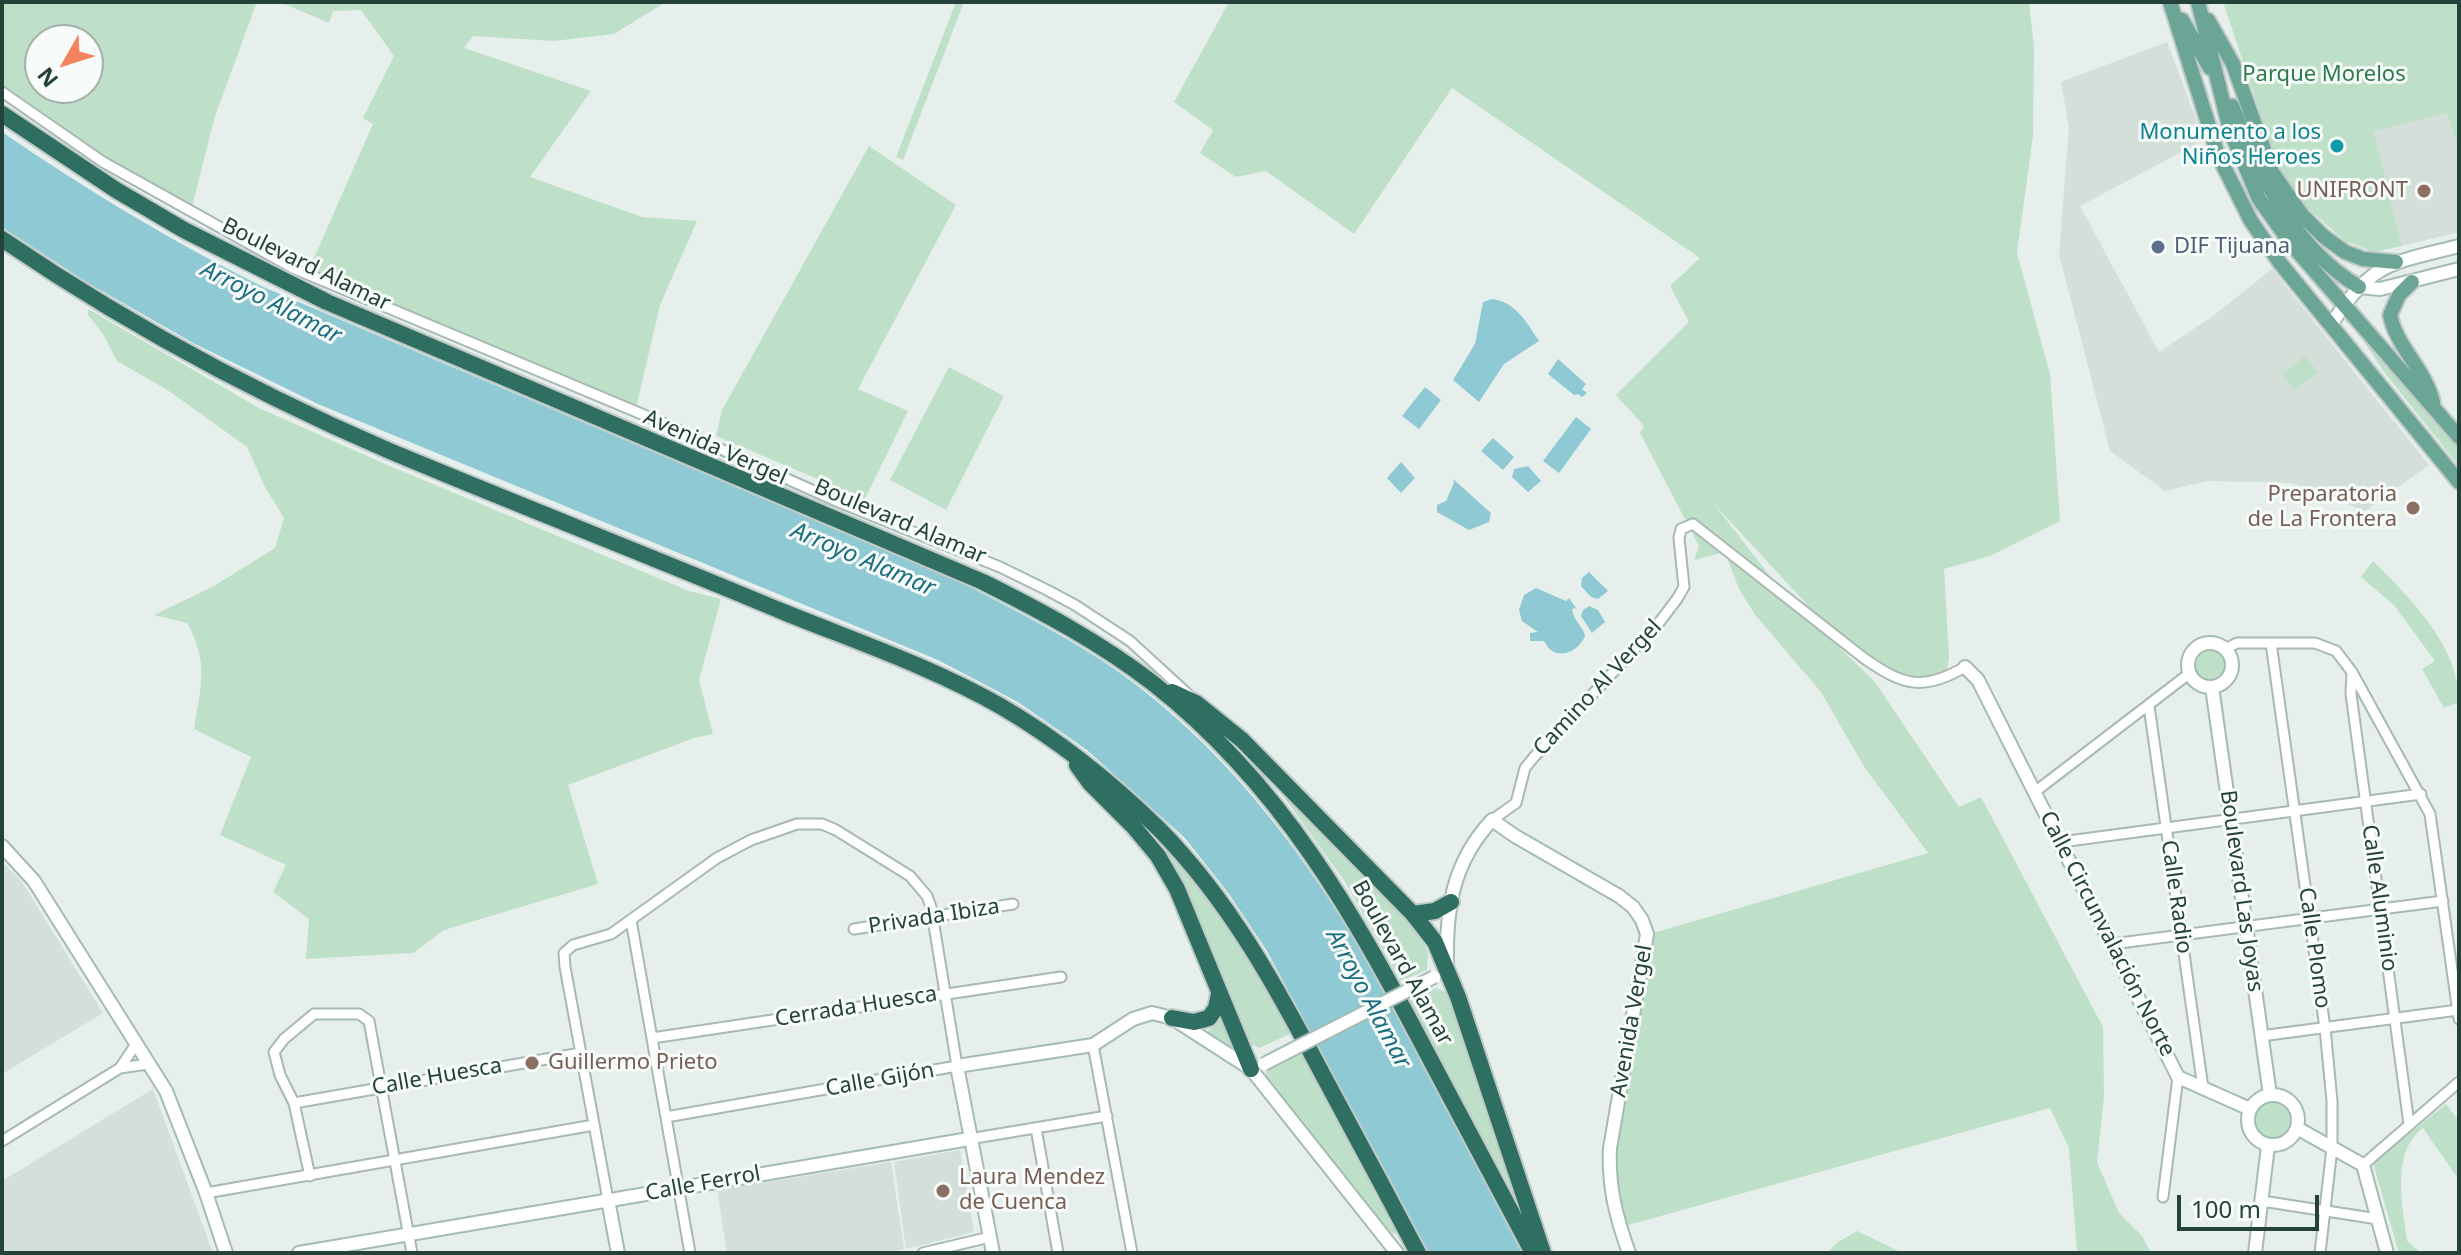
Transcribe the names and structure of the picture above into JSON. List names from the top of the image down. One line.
{"streets":{"highway":["Boulevard Alamar"],"street":["Avenida Vergel","Camino Al Vergel","Boulevard Las Joyas","Calle Radio","Calle Aluminio","Privada Ibiza","Calle Circunvalación Norte","Calle Plomo","Cerrada Huesca","Calle Huesca","Calle Gijón","Calle Ferrol"]},"crossings":[["Avenida Vergel","Camino Al Vergel"],["Camino Al Vergel","Calle Circunvalación Norte"]],"water":["Arroyo Alamar"],"parks":["Parque Morelos"],"places":["Monumento a los Niños Heroes","UNIFRONT","DIF Tijuana","Preparatoria de La Frontera","Guillermo Prieto","Laura Mendez de Cuenca"],"scale_bar":"100 m","north":"bottom left"}
